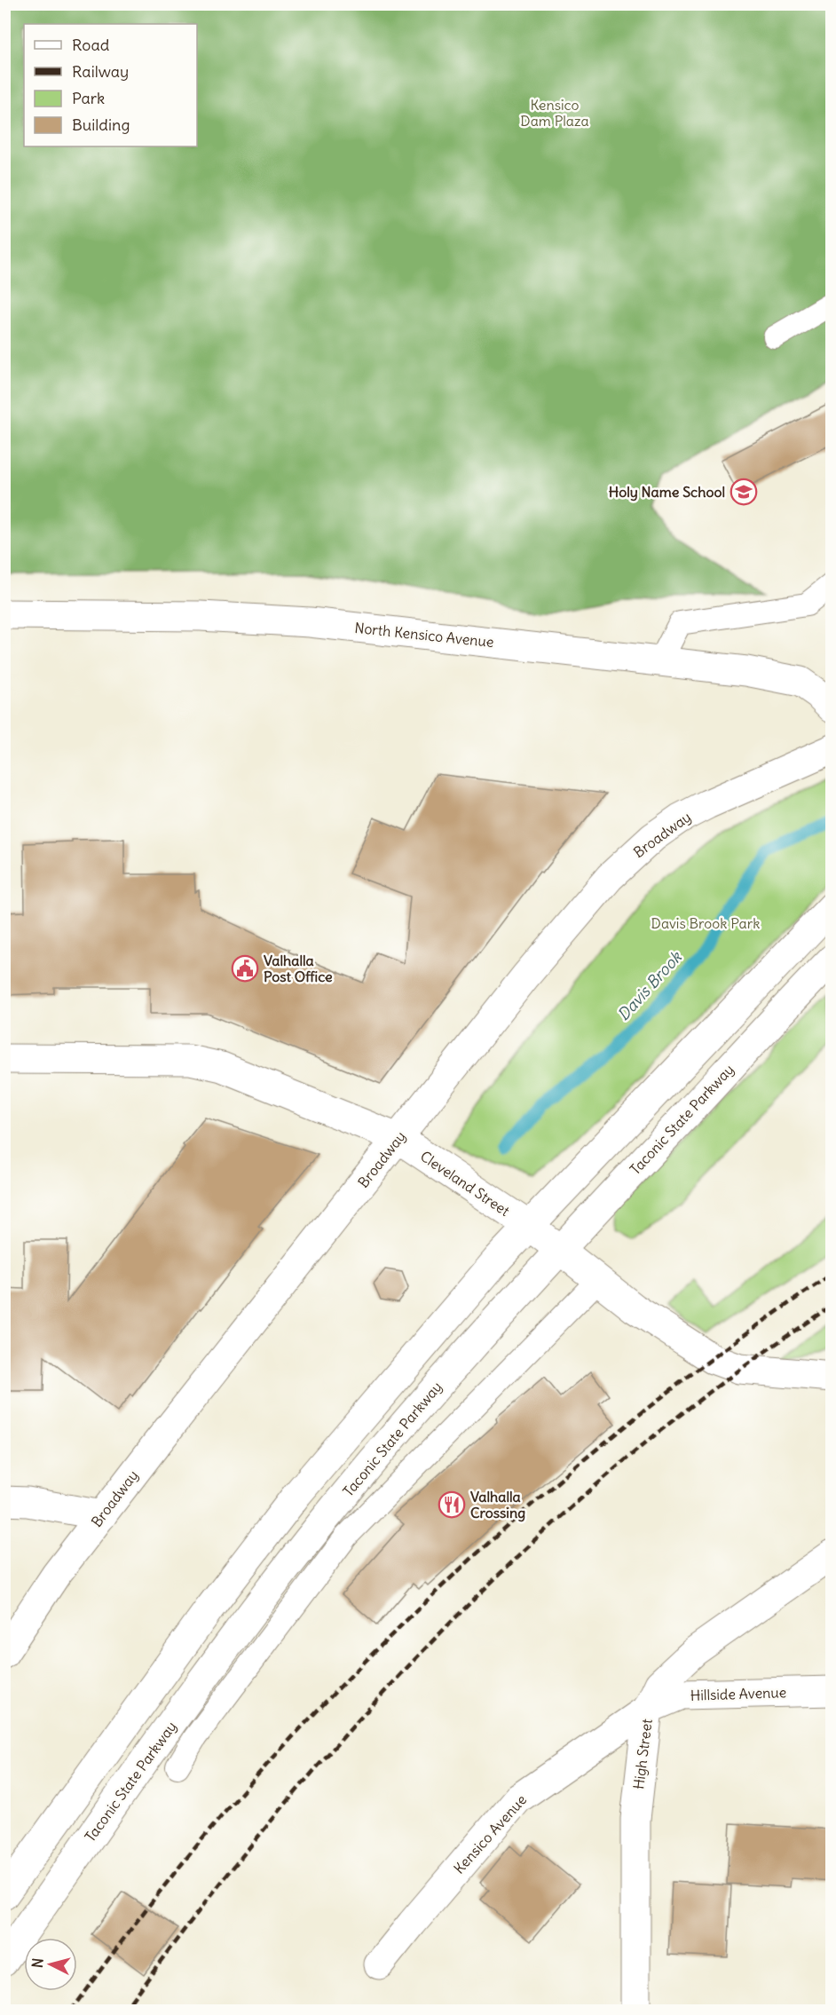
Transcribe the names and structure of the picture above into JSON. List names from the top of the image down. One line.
{"streets":{"main road":["North Kensico Avenue","Broadway","Taconic State Parkway","Cleveland Street","Hillside Avenue","High Street","Kensico Avenue"]},"crossings":[["Broadway","Cleveland Street"],["Taconic State Parkway","Cleveland Street"],["Hillside Avenue","High Street"],["Hillside Avenue","Kensico Avenue"],["High Street","Kensico Avenue"]],"water":["Davis Brook"],"parks":["Kensico Dam Plaza","Davis Brook Park"],"places":{"school or university":["Holy Name School"],"public building":["Valhalla Post Office"],"restaurant":["Valhalla Crossing"]},"legend":["Road","Railway","Park","Building"],"north":"left"}
